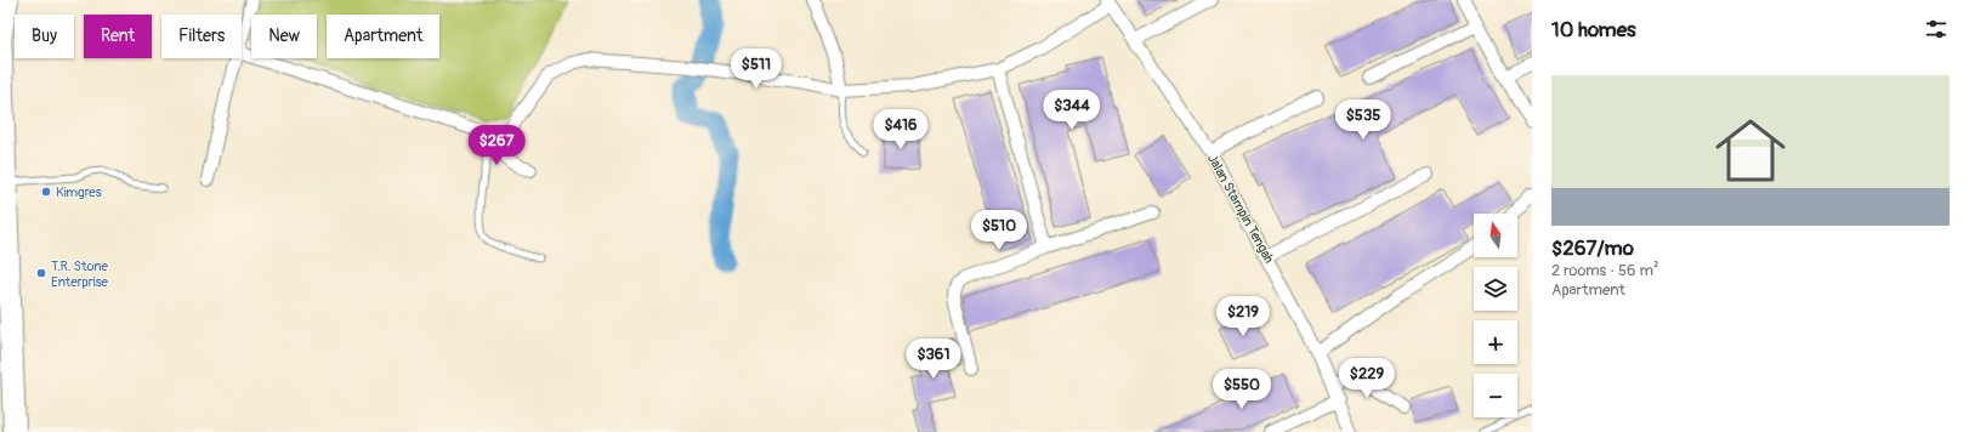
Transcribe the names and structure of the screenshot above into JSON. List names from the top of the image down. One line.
{"streets":{"street":["Jalan Stampin Tengah"]},"places":["Kimgres","T.R. Stone Enterprise"],"north":"top","page":{"heading":"10 homes","chip":["Buy","Rent","Filters","New","Apartment"],"price":["$511","$344","$535","$416","$267","$510","$219","$361","$229","$550"],"list":[{"name":"$267/mo","note":"2 rooms · 56 m² · Apartment"}],"map_buttons":["+","−"]}}
